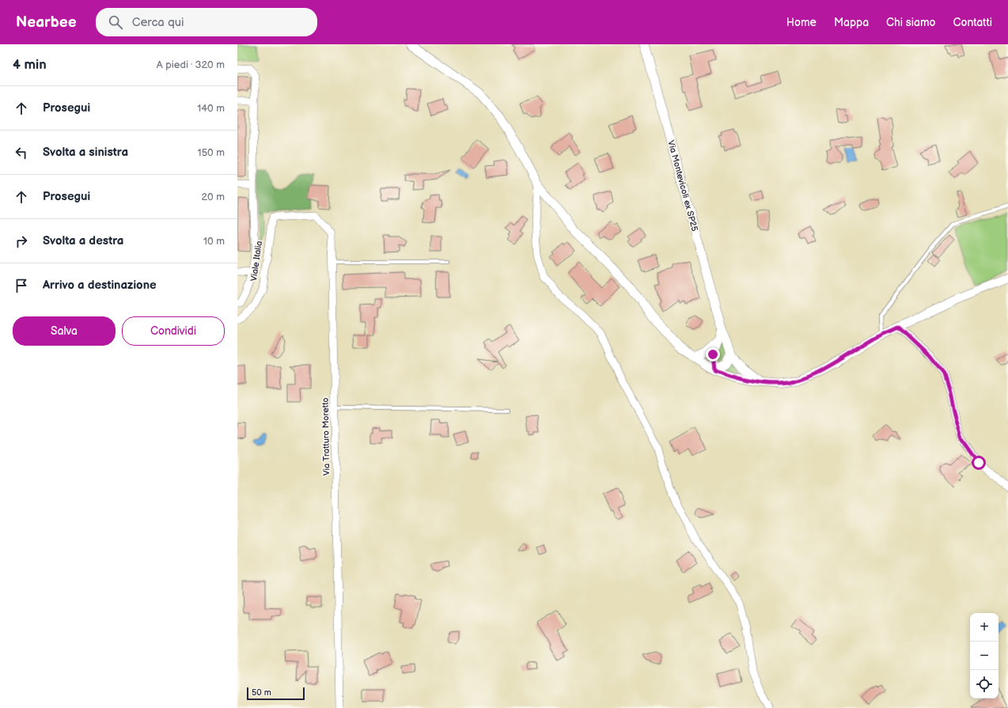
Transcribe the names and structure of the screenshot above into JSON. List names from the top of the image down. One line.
{"streets":{"street":["Via Montevicoli ex SP25","Viale Italia","Via Tratturo Moretto"]},"crossings":[["Viale Italia","Via Tratturo Moretto"]],"scale_bar":"50 m","page":{"header":"Nearbee","search":"Cerca qui","nav":["Home","Mappa","Chi siamo","Contatti"],"heading":["4 min","A piedi · 320 m"],"list":[["Prosegui","140 m"],["Svolta a sinistra","150 m"],["Prosegui","20 m"],["Svolta a destra","10 m"],"Arrivo a destinazione"],"buttons":["Salva","Condividi"],"map_buttons":["+","−"],"scale":"50 m"}}
